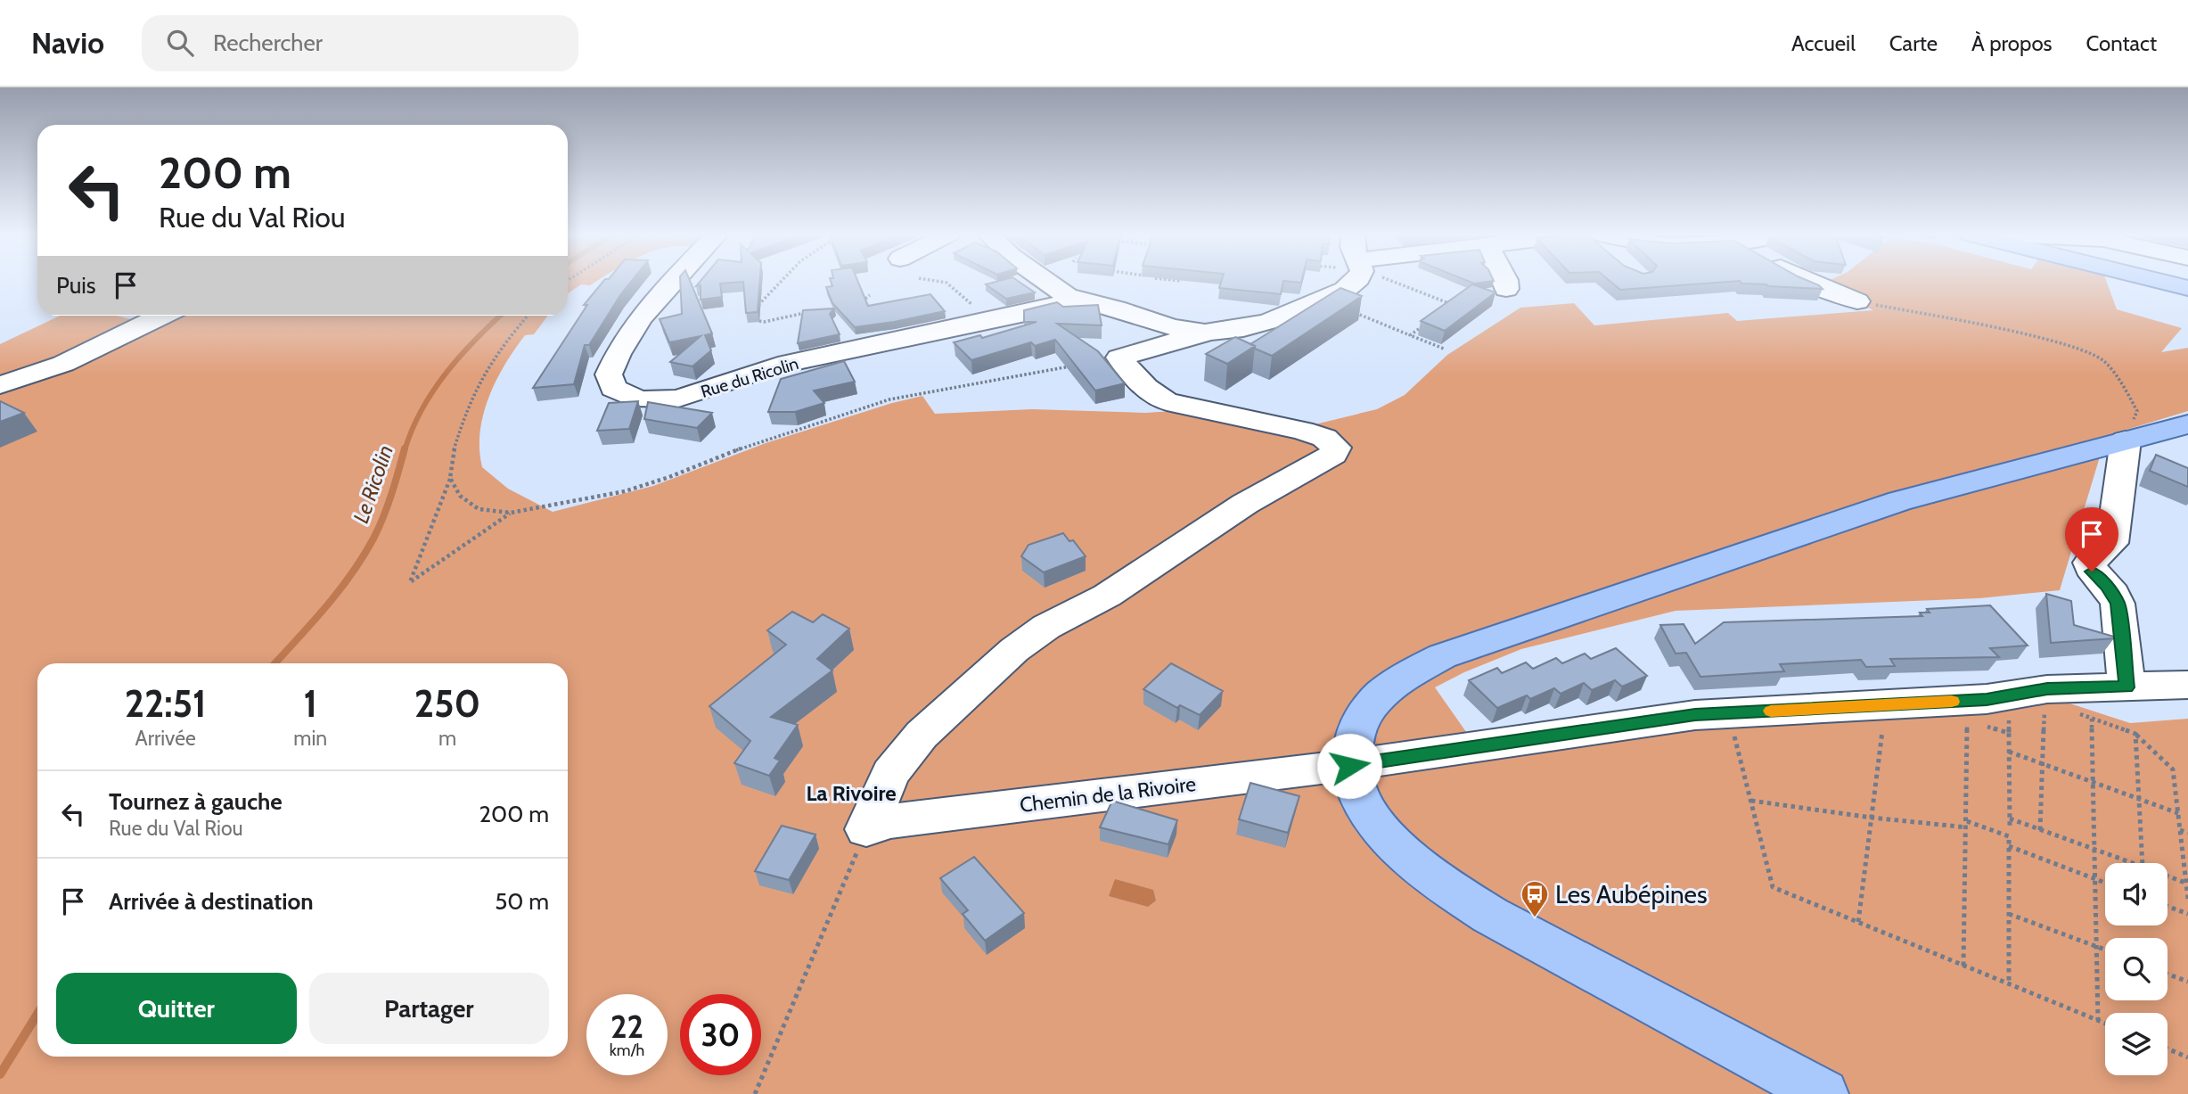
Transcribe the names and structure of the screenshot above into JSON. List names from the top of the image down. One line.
{"streets":{"street":["Rue du Ricolin","Chemin de la Rivoire"]},"districts":["La Rivoire"],"water":["Le Ricolin"],"places":{"bus stop":["Les Aubépines"]},"page":{"header":"Navio","search":"Rechercher","nav":["Accueil","Carte","À propos","Contact"],"turn":["200 m","Rue du Val Riou"],"then":"Puis","eta":["22:51","Arrivée","1","min","250","m"],"list":[{"name":"Tournez à gauche","note":"Rue du Val Riou","value":"200 m"},{"name":"Arrivée à destination","value":"50 m"}],"buttons":["Quitter","Partager"],"speed":"22 km/h","limit":"30"}}
